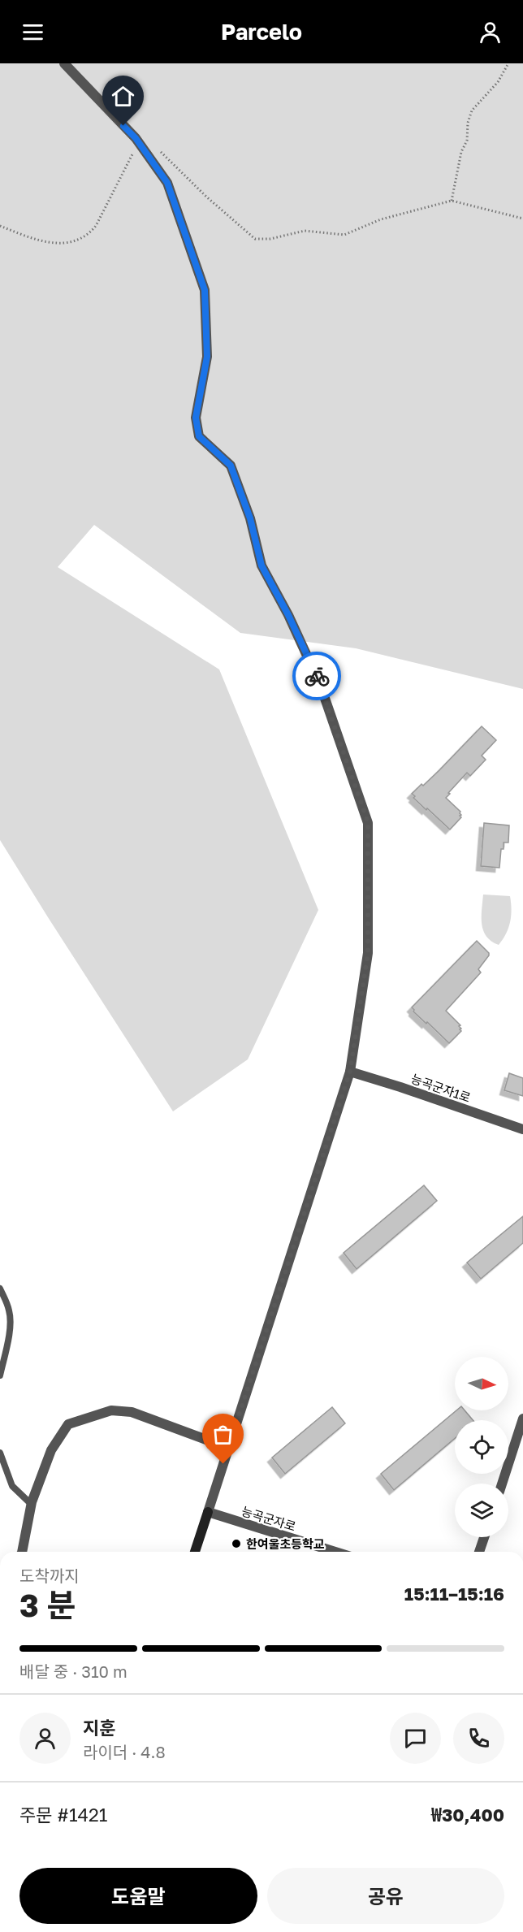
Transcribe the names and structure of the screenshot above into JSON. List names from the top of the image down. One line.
{"streets":{"street":["능곡군자1로","능곡군자로"]},"places":["한여울초등학교"],"north":"right","page":{"header":"Parcelo","heading":["3 분","도착까지","15:11–15:16"],"panel":["지훈","라이더 · 4.8","주문 #1421","₩30,400"],"bar":"배달 중 · 310 m","buttons":["도움말","공유"]}}
